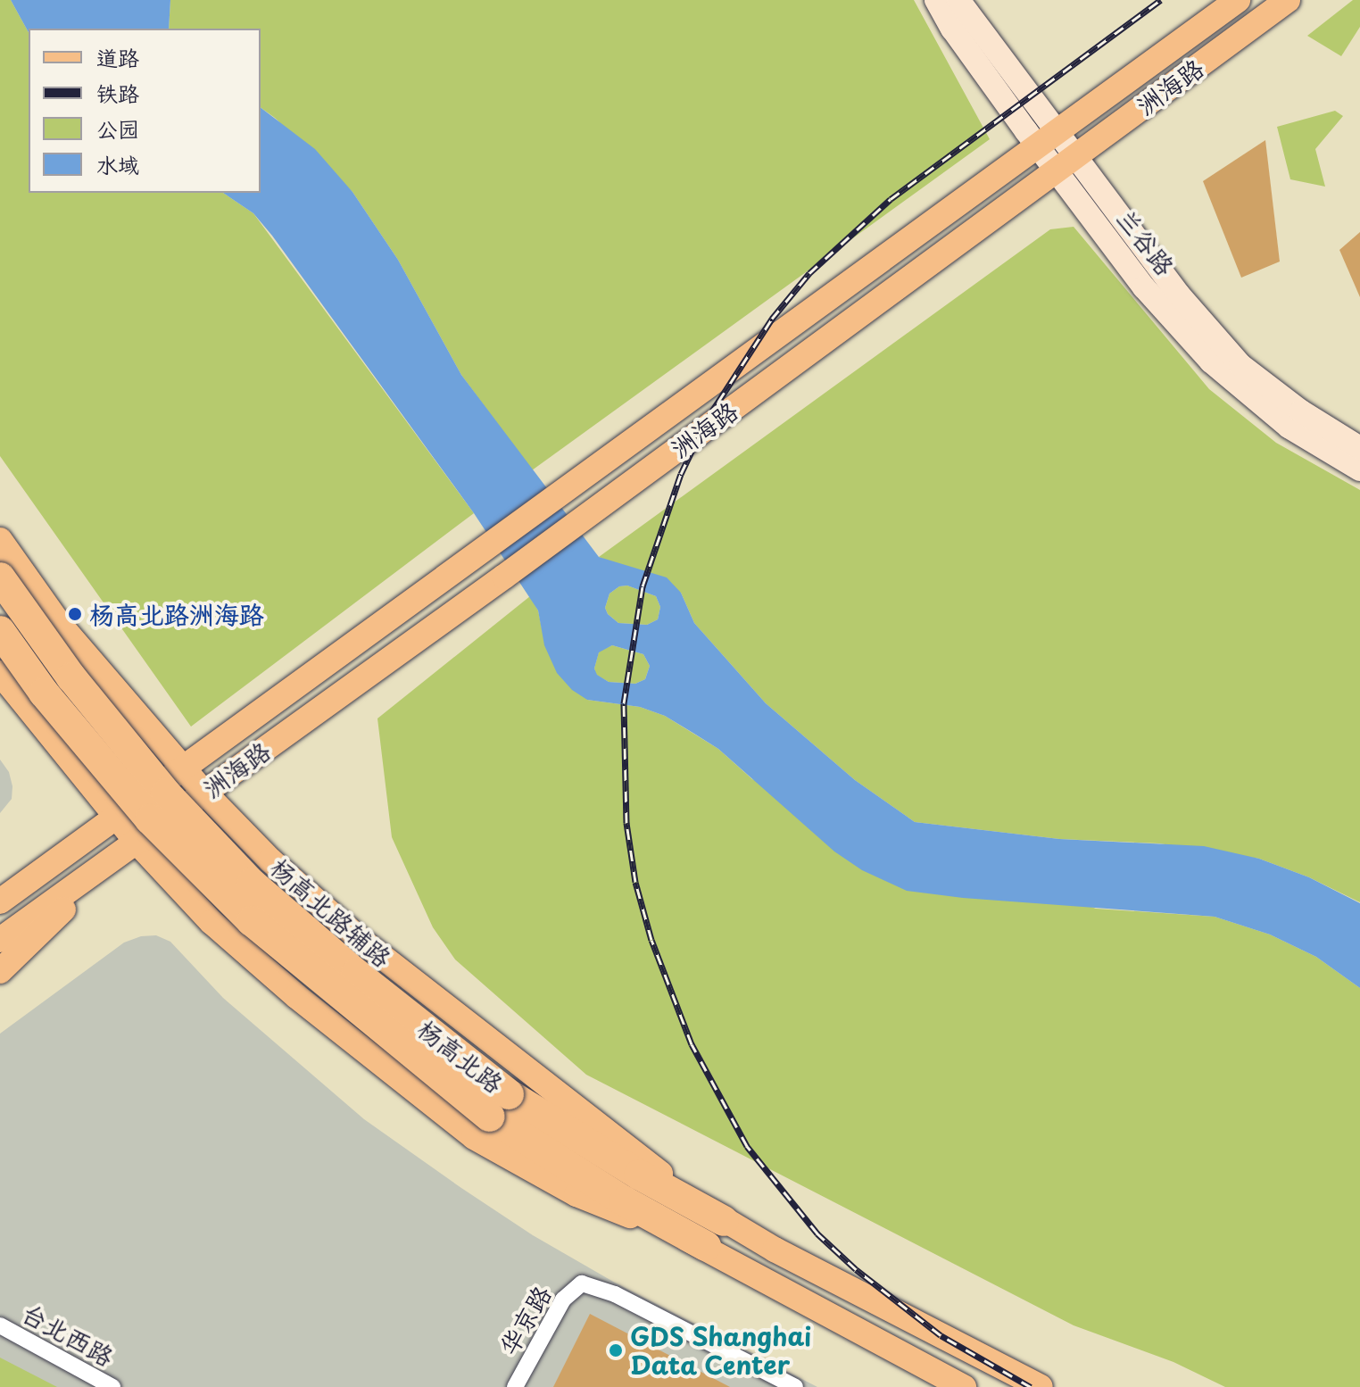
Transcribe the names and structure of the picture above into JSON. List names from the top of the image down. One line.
{"streets":{"highway":["杨高北路"],"main road":["洲海路","杨高北路辅路"],"street":["兰谷路","华京路","台北西路"]},"crossings":[["洲海路","兰谷路"],["洲海路","杨高北路辅路"],["杨高北路辅路","杨高北路"]],"places":["杨高北路洲海路","GDS Shanghai Data Center"],"legend":["道路","铁路","公园","水域"]}
